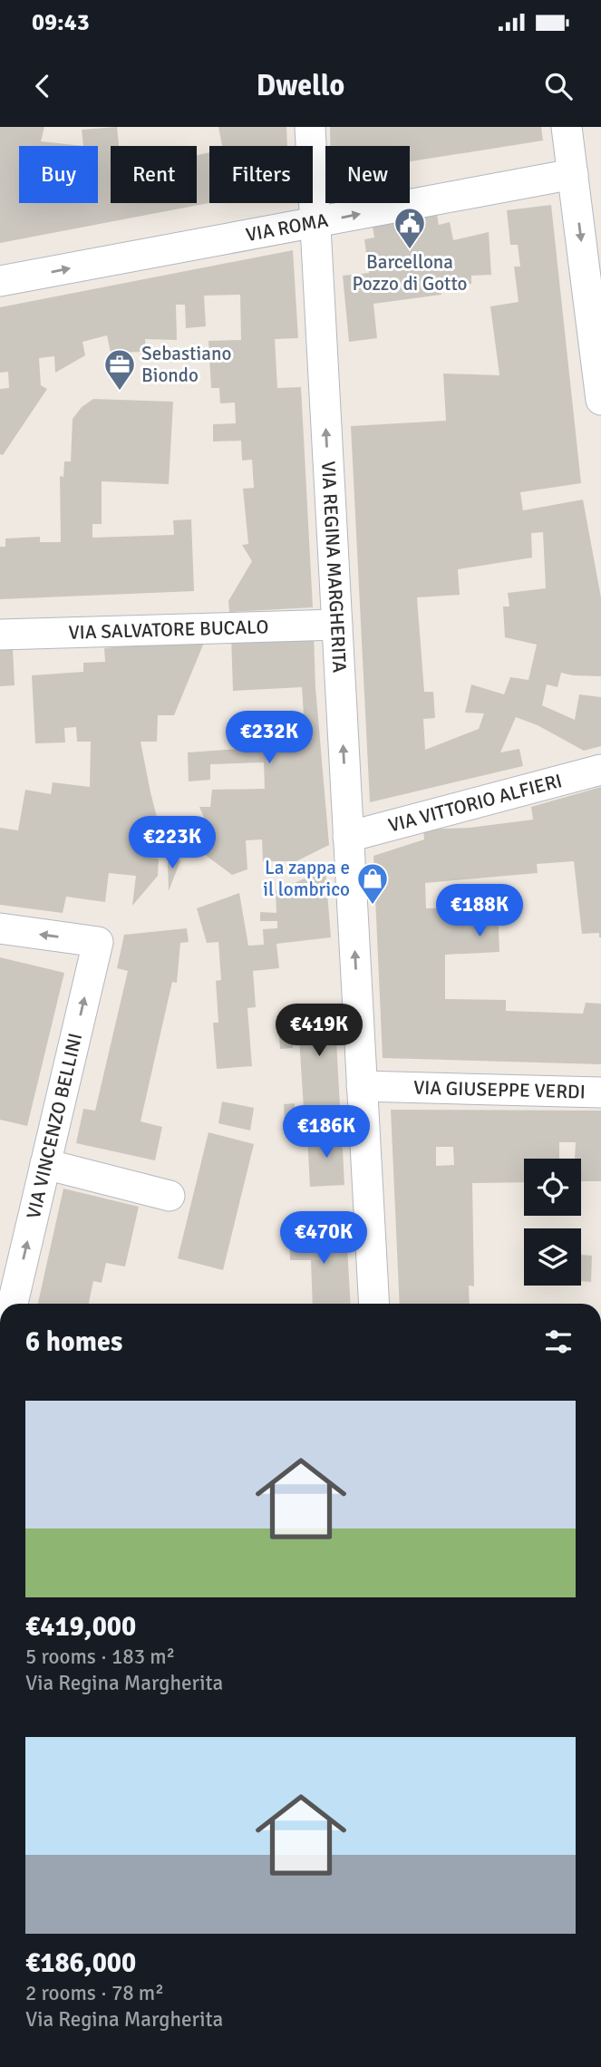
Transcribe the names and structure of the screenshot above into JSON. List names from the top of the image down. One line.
{"streets":{"street":["VIA ROMA","VIA REGINA MARGHERITA","VIA SALVATORE BUCALO","VIA VITTORIO ALFIERI","VIA GIUSEPPE VERDI","VIA VINCENZO BELLINI"]},"crossings":[["VIA ROMA","VIA REGINA MARGHERITA"],["VIA REGINA MARGHERITA","VIA SALVATORE BUCALO"],["VIA REGINA MARGHERITA","VIA VITTORIO ALFIERI"],["VIA REGINA MARGHERITA","VIA GIUSEPPE VERDI"]],"one_way":["VIA ROMA","VIA REGINA MARGHERITA"],"places":{"public building":["Barcellona Pozzo di Gotto"],"office":["Sebastiano Biondo"],"shop":["La zappa e il lombrico"]},"page":{"status":"09:43","header":"Dwello","chip":["Buy","Rent","Filters","New"],"price":["€232K","€223K","€188K","€419K","€186K","€470K"],"heading":"6 homes","list":[{"name":"€419,000","note":"5 rooms · 183 m² · Via Regina Margherita"},{"name":"€186,000","note":"2 rooms · 78 m² · Via Regina Margherita"}]}}
